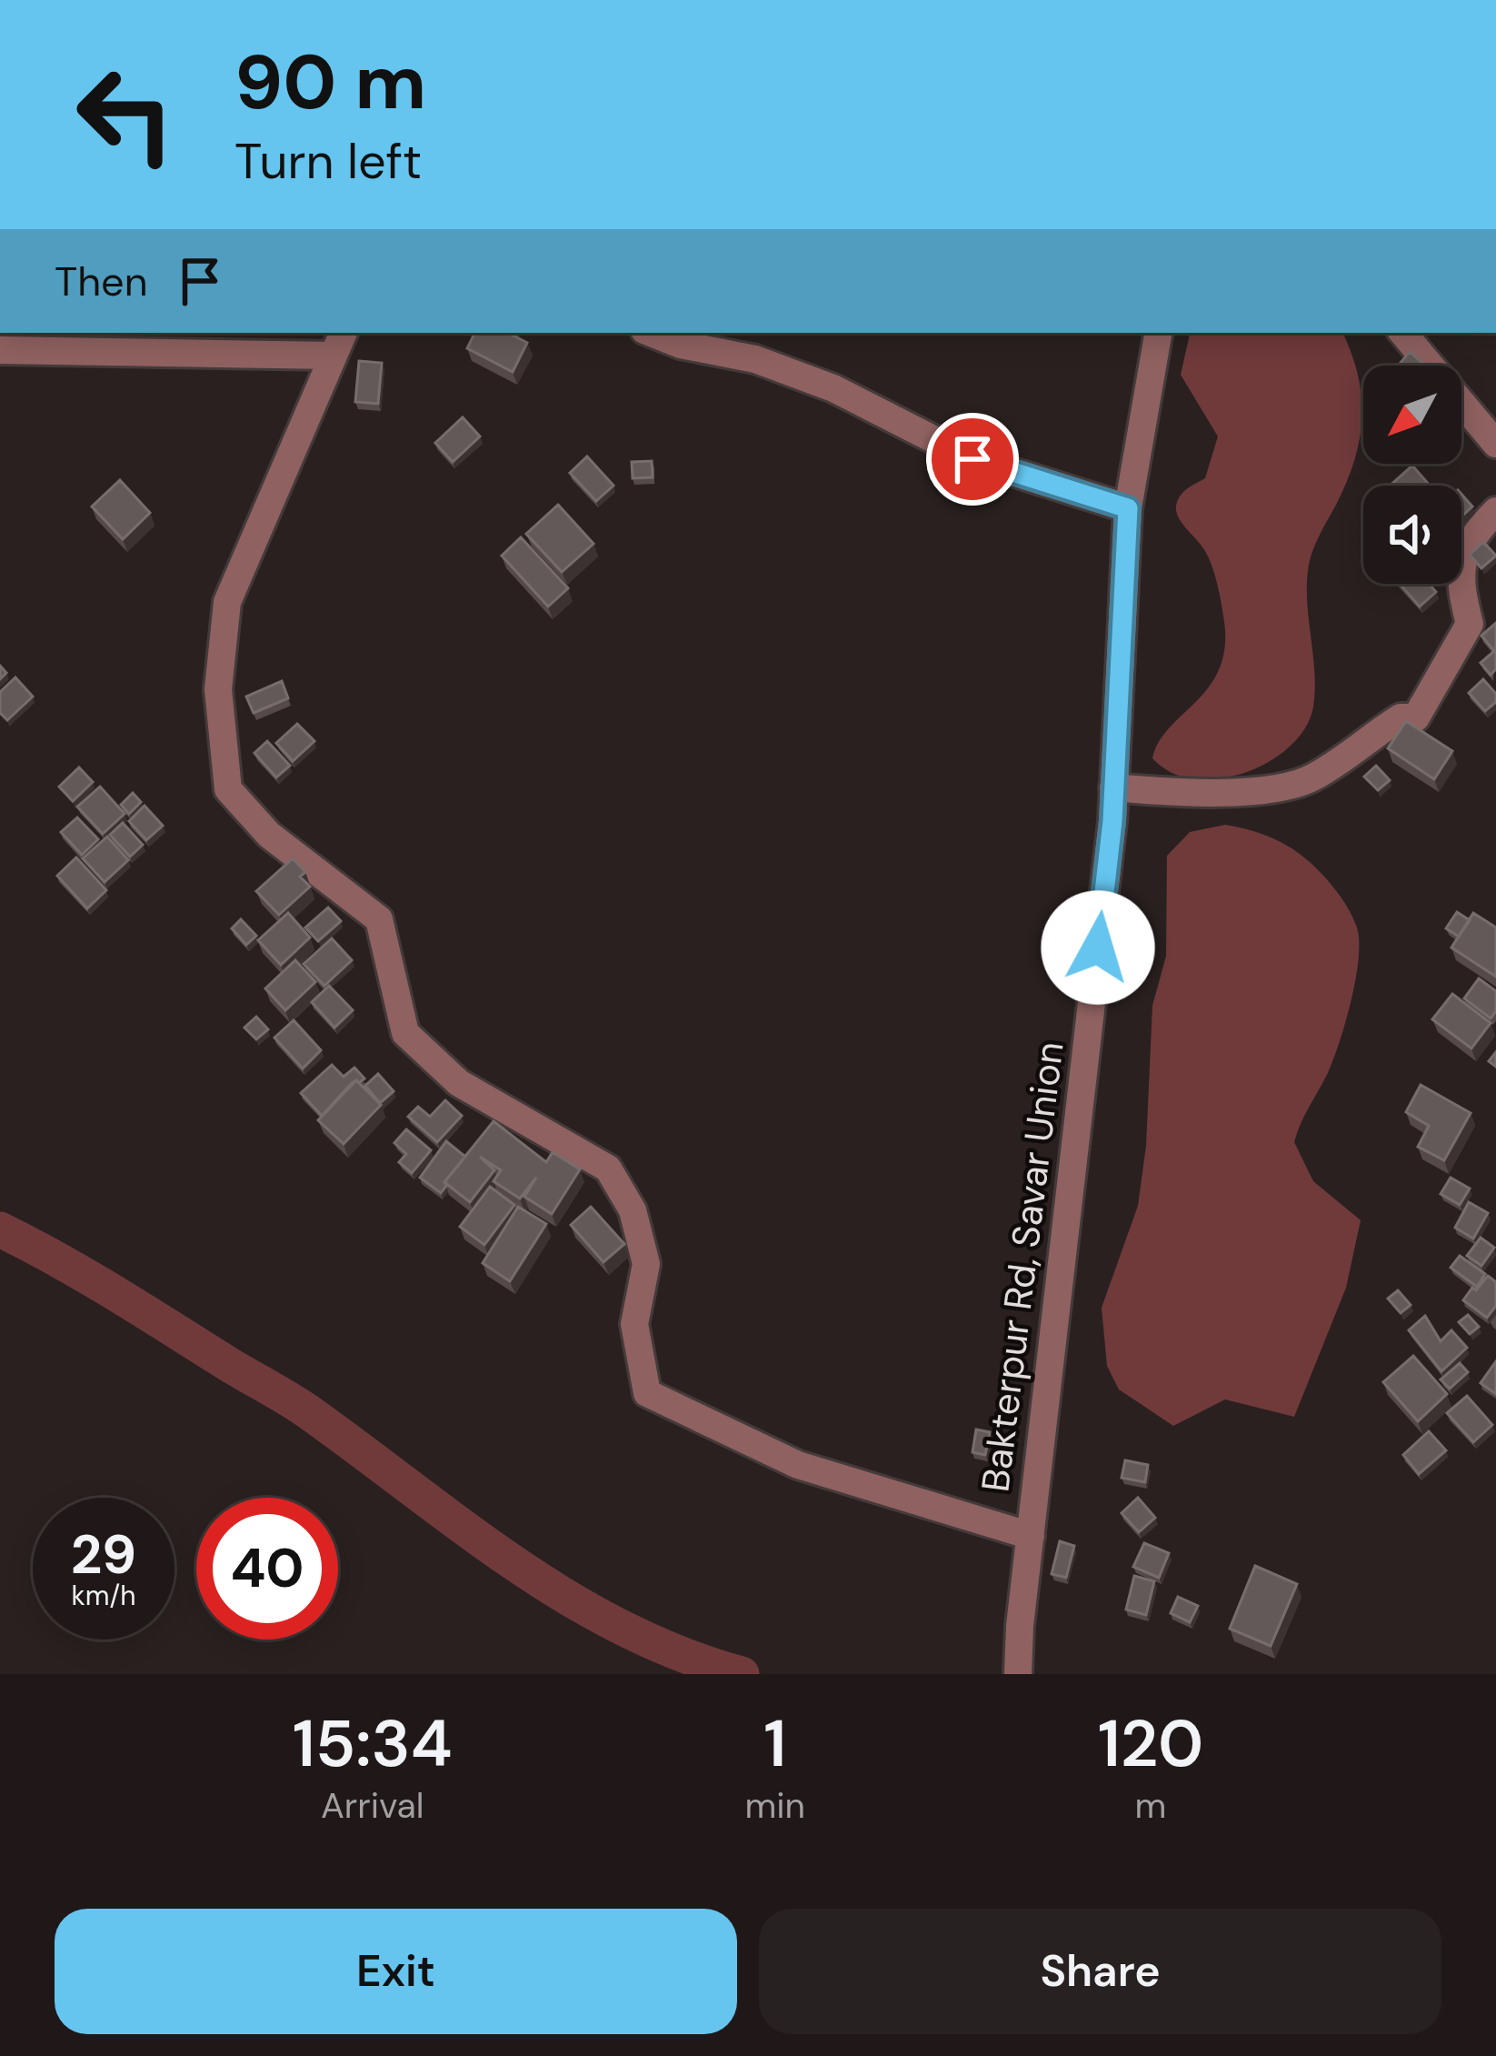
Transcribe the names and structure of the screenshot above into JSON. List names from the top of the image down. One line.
{"streets":{"street":["Bakterpur Rd, Savar Union"]},"north":"bottom left","page":{"turn":["90 m","Turn left"],"then":"Then","speed":"29 km/h","limit":"40","eta":["15:34","Arrival","1","min","120","m"],"buttons":["Exit","Share"]}}
